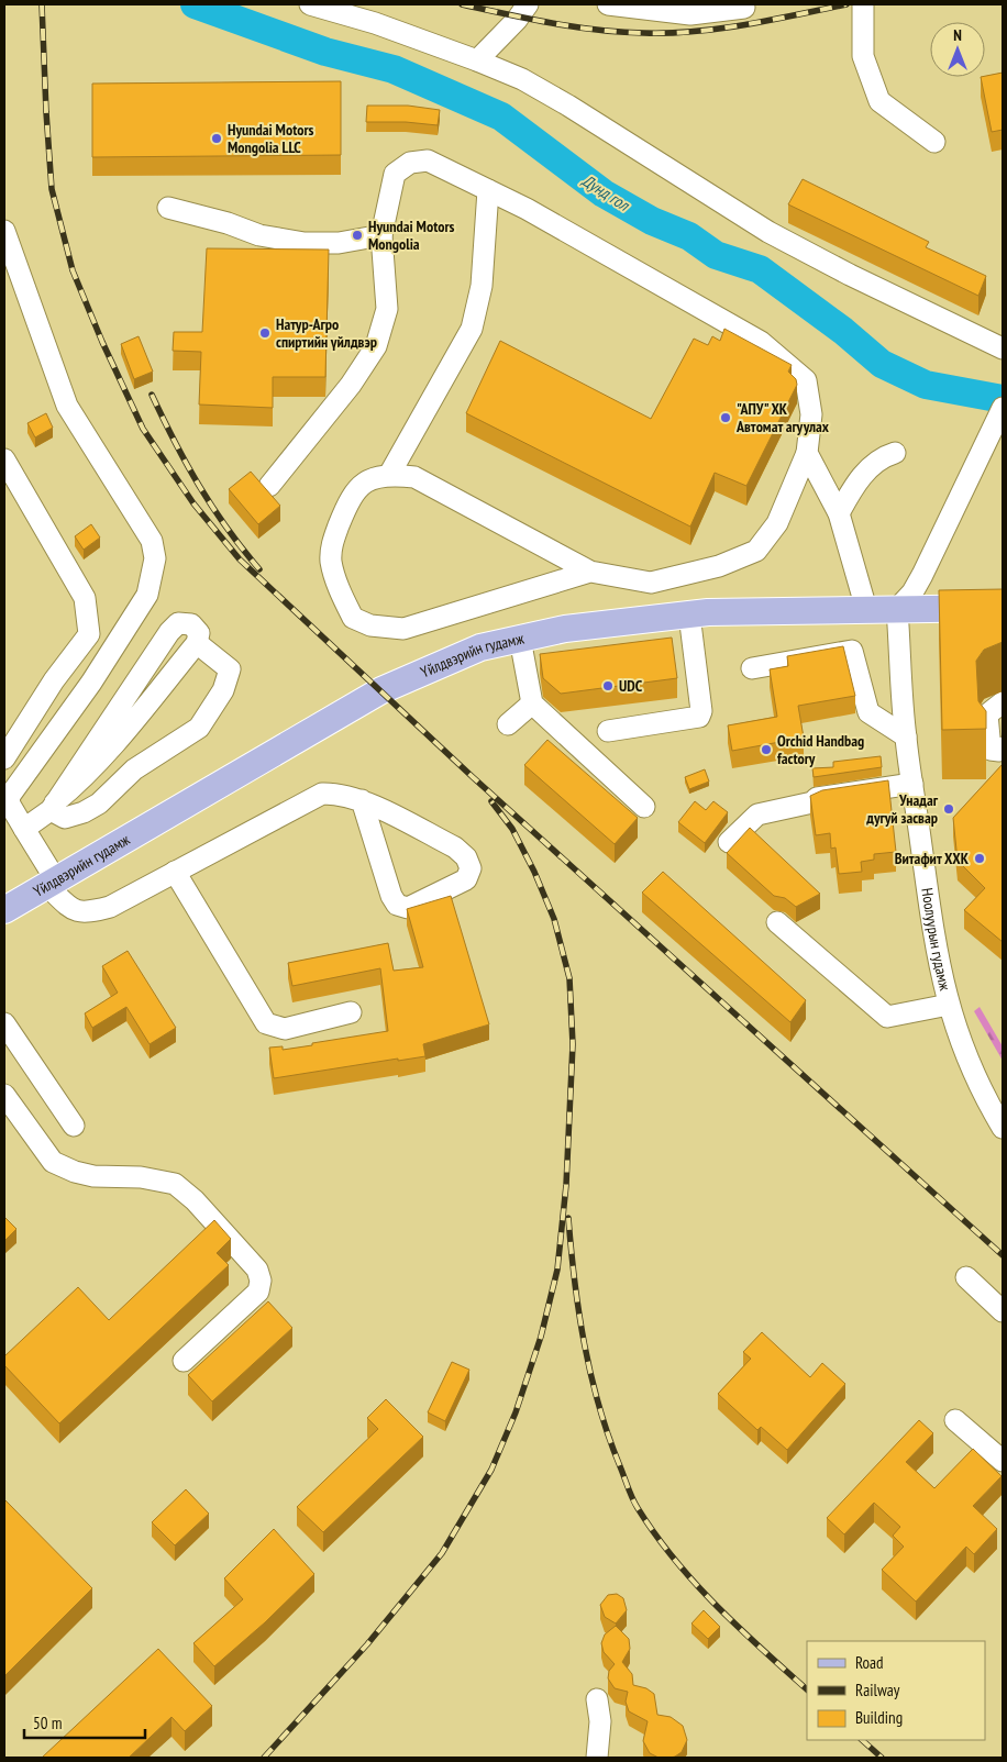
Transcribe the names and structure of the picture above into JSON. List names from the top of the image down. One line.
{"streets":{"main road":["Yйлдвэрийн гудамж"],"street":["Ноолуурын гудамж"]},"crossings":[["Yйлдвэрийн гудамж","Ноолуурын гудамж"]],"water":["Дунд гол"],"places":["Hyundai Motors Mongolia LLC","Hyundai Motors Mongolia","Натур-Агро спиртийн үйлдвэр","\"АПУ\" ХК Автомат агуулах","UDC","Orchid Handbag factory","Унадаг дугуй засвар","Витафит ХХК"],"legend":["Road","Railway","Building"],"scale_bar":"50 m","north":"top"}
